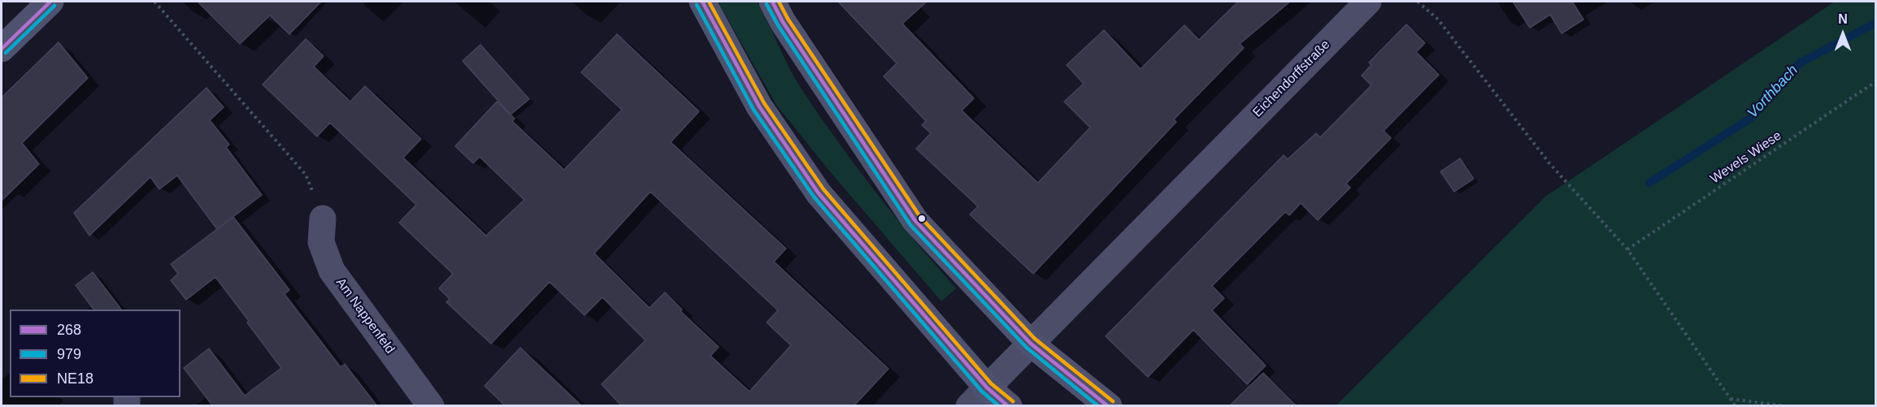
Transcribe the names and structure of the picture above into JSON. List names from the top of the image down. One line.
{"streets":{"street":["Eichendorffstraße","Am Nappenfeld"],"path":["Wevels Wiese"]},"water":["Vorthbach"],"lines":["transit line 268","transit line NE18","transit line 979"],"legend":["268","979","NE18"],"north":"top"}
